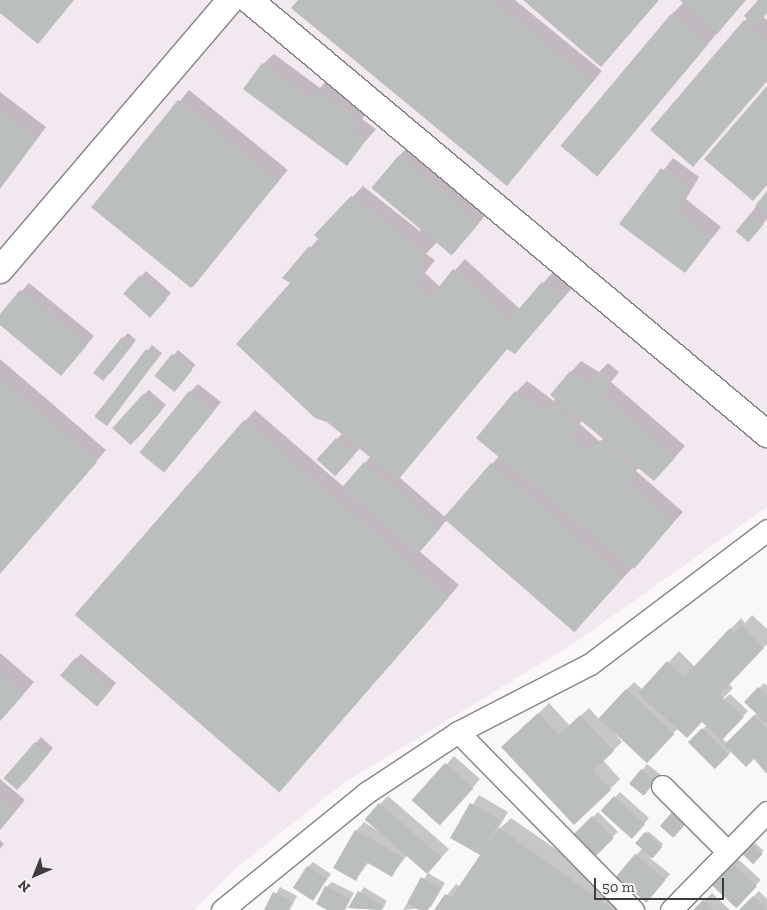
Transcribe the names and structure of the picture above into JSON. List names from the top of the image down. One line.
{"scale_bar":"50 m","north":"bottom left"}
